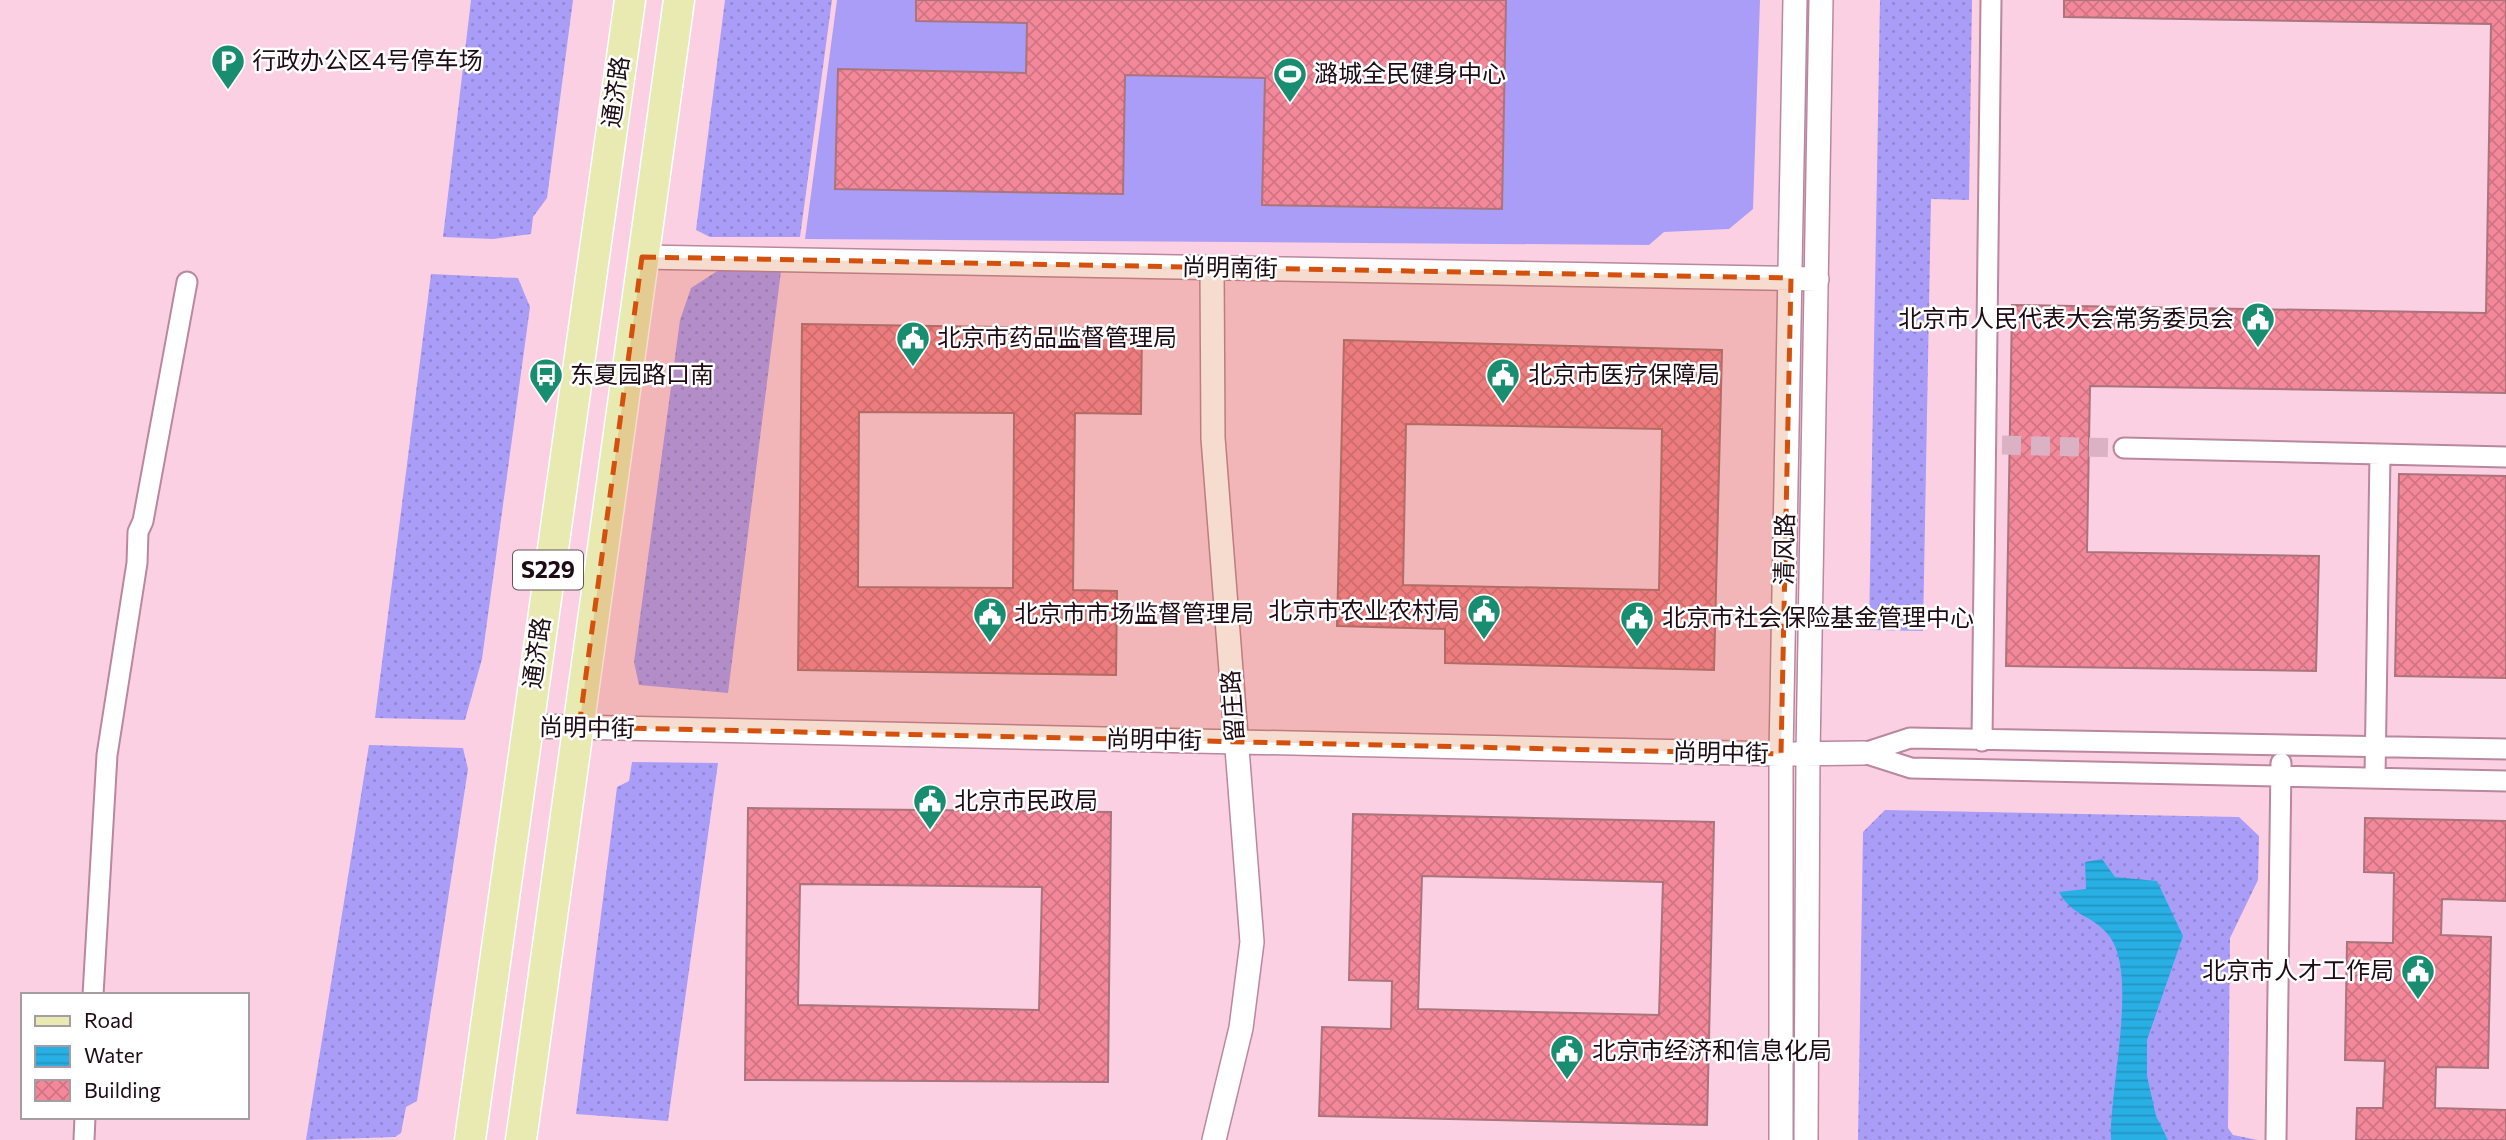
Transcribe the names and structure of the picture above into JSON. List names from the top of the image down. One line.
{"streets":{"main road":["通济路","S229"],"street":["尚明南街","清风路","留庄路","尚明中街"]},"crossings":[["通济路","尚明南街"],["通济路","尚明中街"],["尚明南街","清风路"],["尚明南街","留庄路"],["清风路","尚明中街"],["留庄路","尚明中街"]],"places":{"parking":["行政办公区4号停车场"],"sports":["潞城全民健身中心"],"public building":["北京市人民代表大会常务委员会","北京市药品监督管理局","北京市医疗保障局","北京市农业农村局","北京市市场监督管理局","北京市社会保险基金管理中心","北京市民政局","北京市人才工作局","北京市经济和信息化局"],"bus stop":["东夏园路口南"]},"legend":["Road","Water","Building"]}
